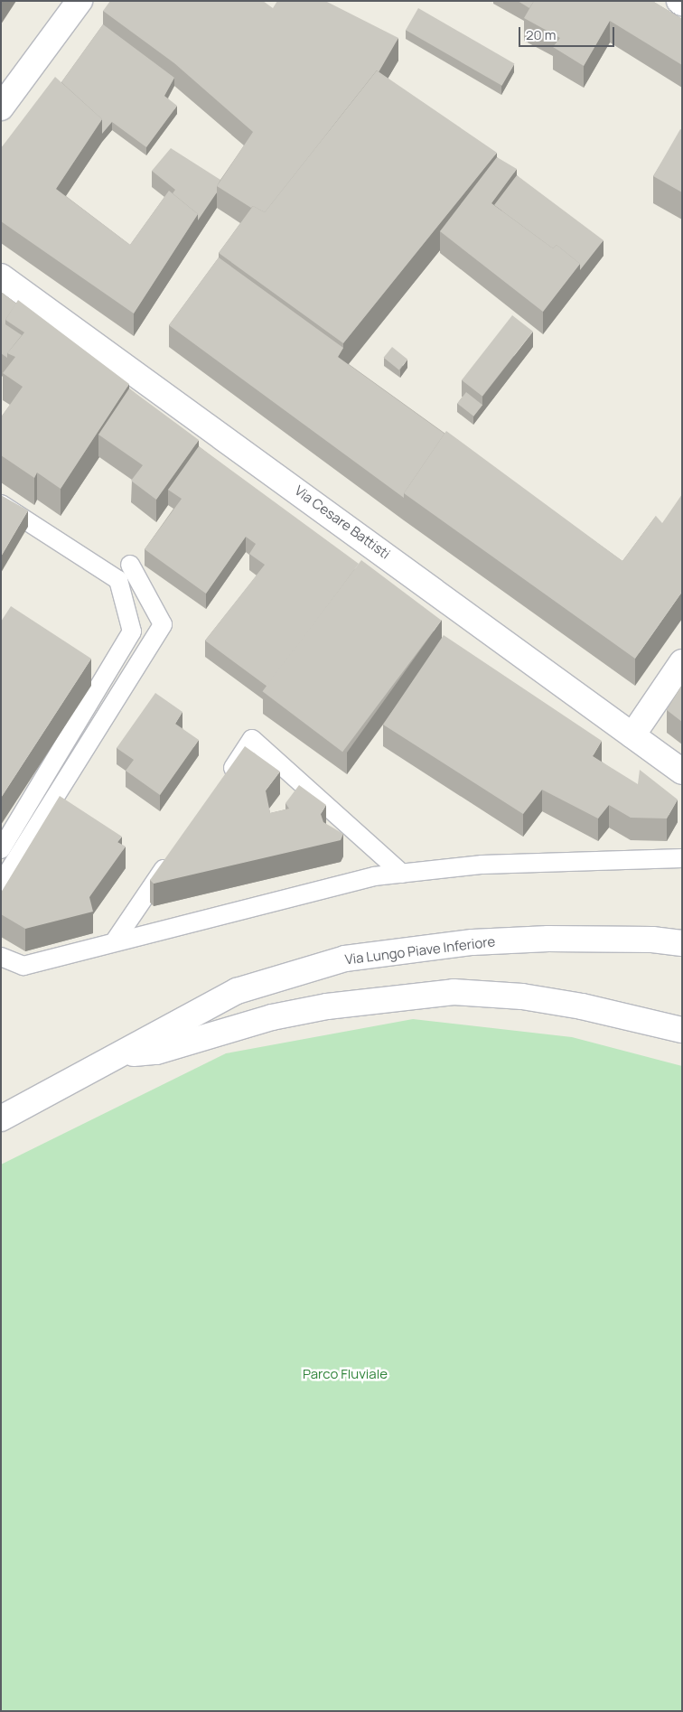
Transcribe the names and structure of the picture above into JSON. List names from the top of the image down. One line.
{"streets":{"main road":["Via Cesare Battisti","Via Lungo Piave Inferiore"]},"parks":["Parco Fluviale"],"scale_bar":"20 m"}
